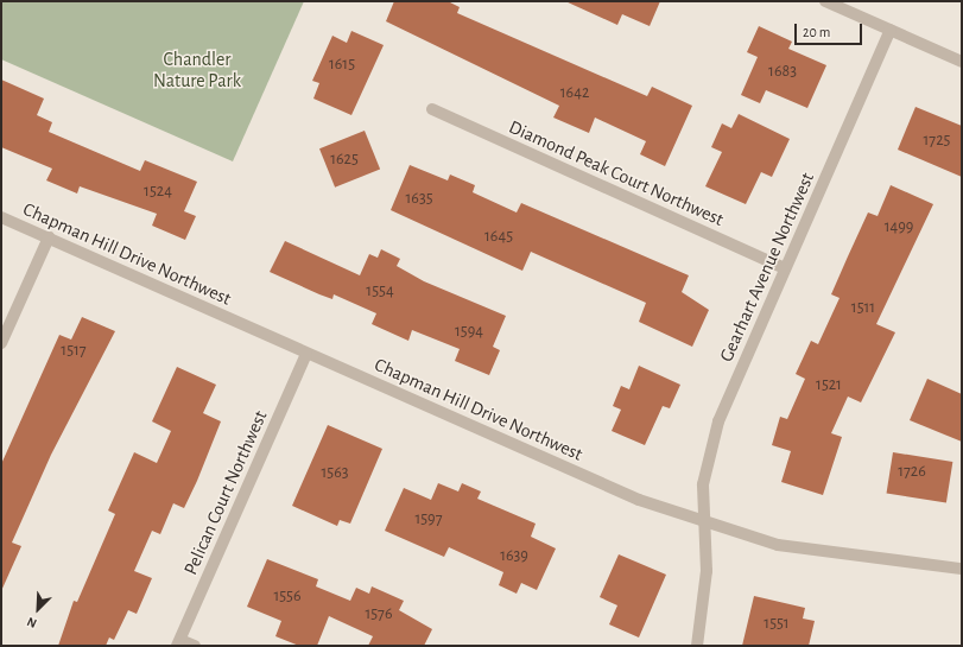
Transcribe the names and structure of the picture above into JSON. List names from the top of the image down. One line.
{"streets":{"street":["Diamond Peak Court Northwest","Chapman Hill Drive Northwest","Gearhart Avenue Northwest","Pelican Court Northwest"]},"crossings":[["Diamond Peak Court Northwest","Gearhart Avenue Northwest"],["Chapman Hill Drive Northwest","Gearhart Avenue Northwest"],["Chapman Hill Drive Northwest","Pelican Court Northwest"]],"parks":["Chandler Nature Park"],"house_numbers":["1615","1683","1642","1725","1625","1524","1635","1499","1645","1554","1511","1594","1517","1521","1726","1563","1597","1639","1556","1576","1551"],"scale_bar":"20 m","north":"bottom left"}
